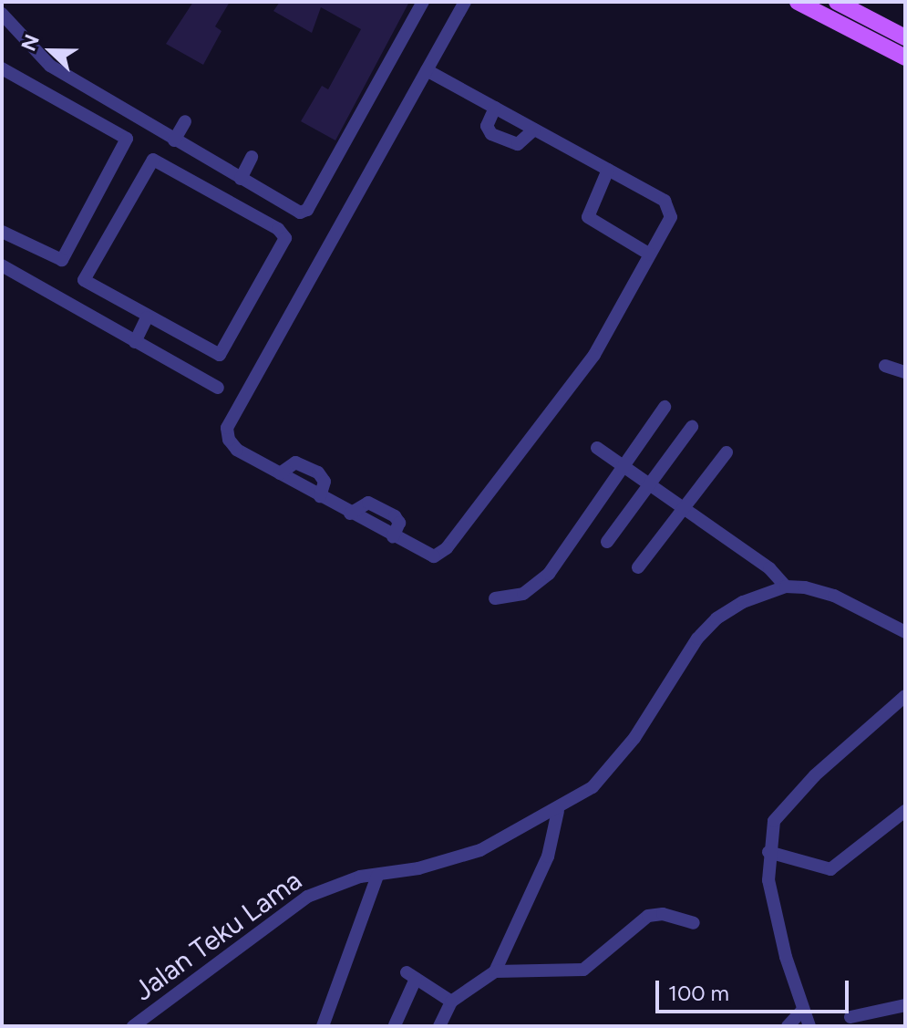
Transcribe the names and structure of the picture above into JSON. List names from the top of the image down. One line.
{"streets":{"street":["Jalan Teku Lama"]},"scale_bar":"100 m","north":"left"}
